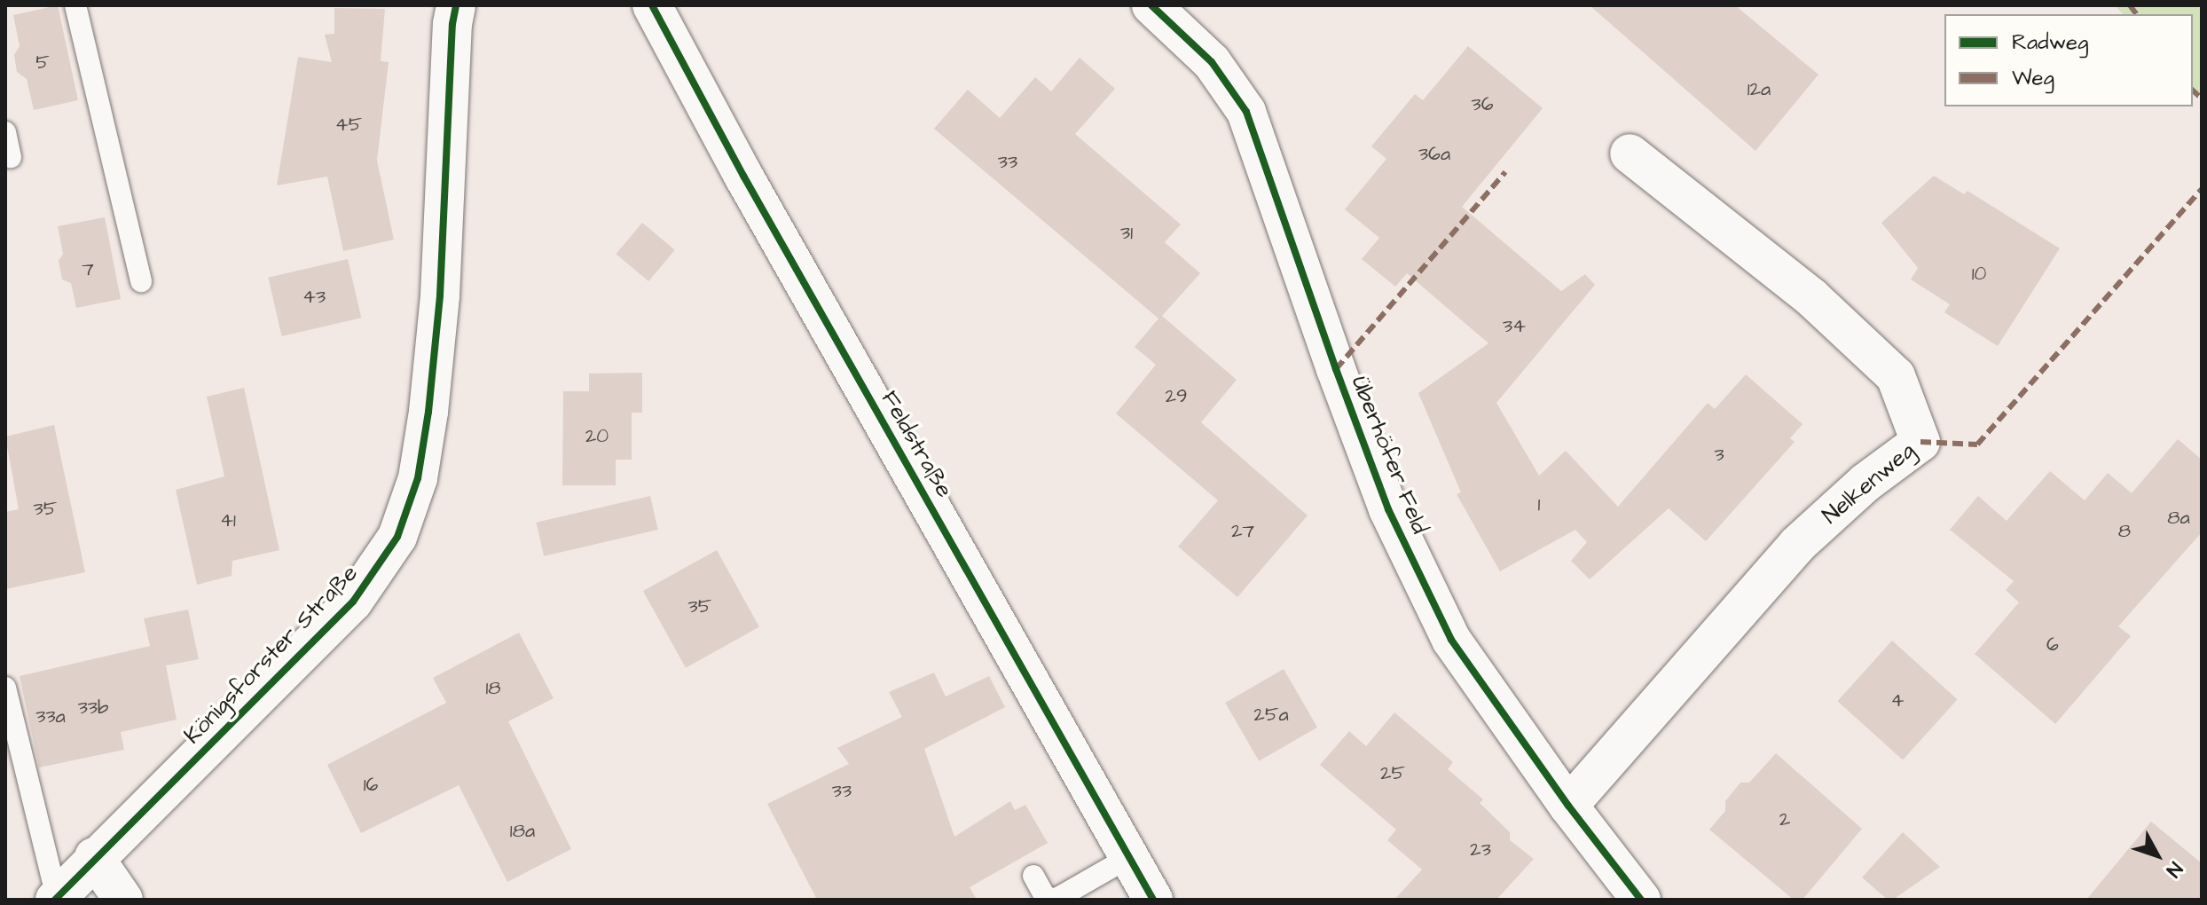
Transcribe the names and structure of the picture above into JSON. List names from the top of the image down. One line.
{"streets":{"street":["Feldstraße","Überhöfer Feld","Nelkenweg","Königsforster Straße"]},"crossings":[["Überhöfer Feld","Nelkenweg"]],"house_numbers":["5","12a","36","45","36a","33","31","7","10","43","34","29","20","3","1","35","8a","41","27","8","35","6","18","4","33b","25a","33a","25","16","33","2","18a","23"],"legend":["Radweg","Weg"],"north":"bottom right"}
